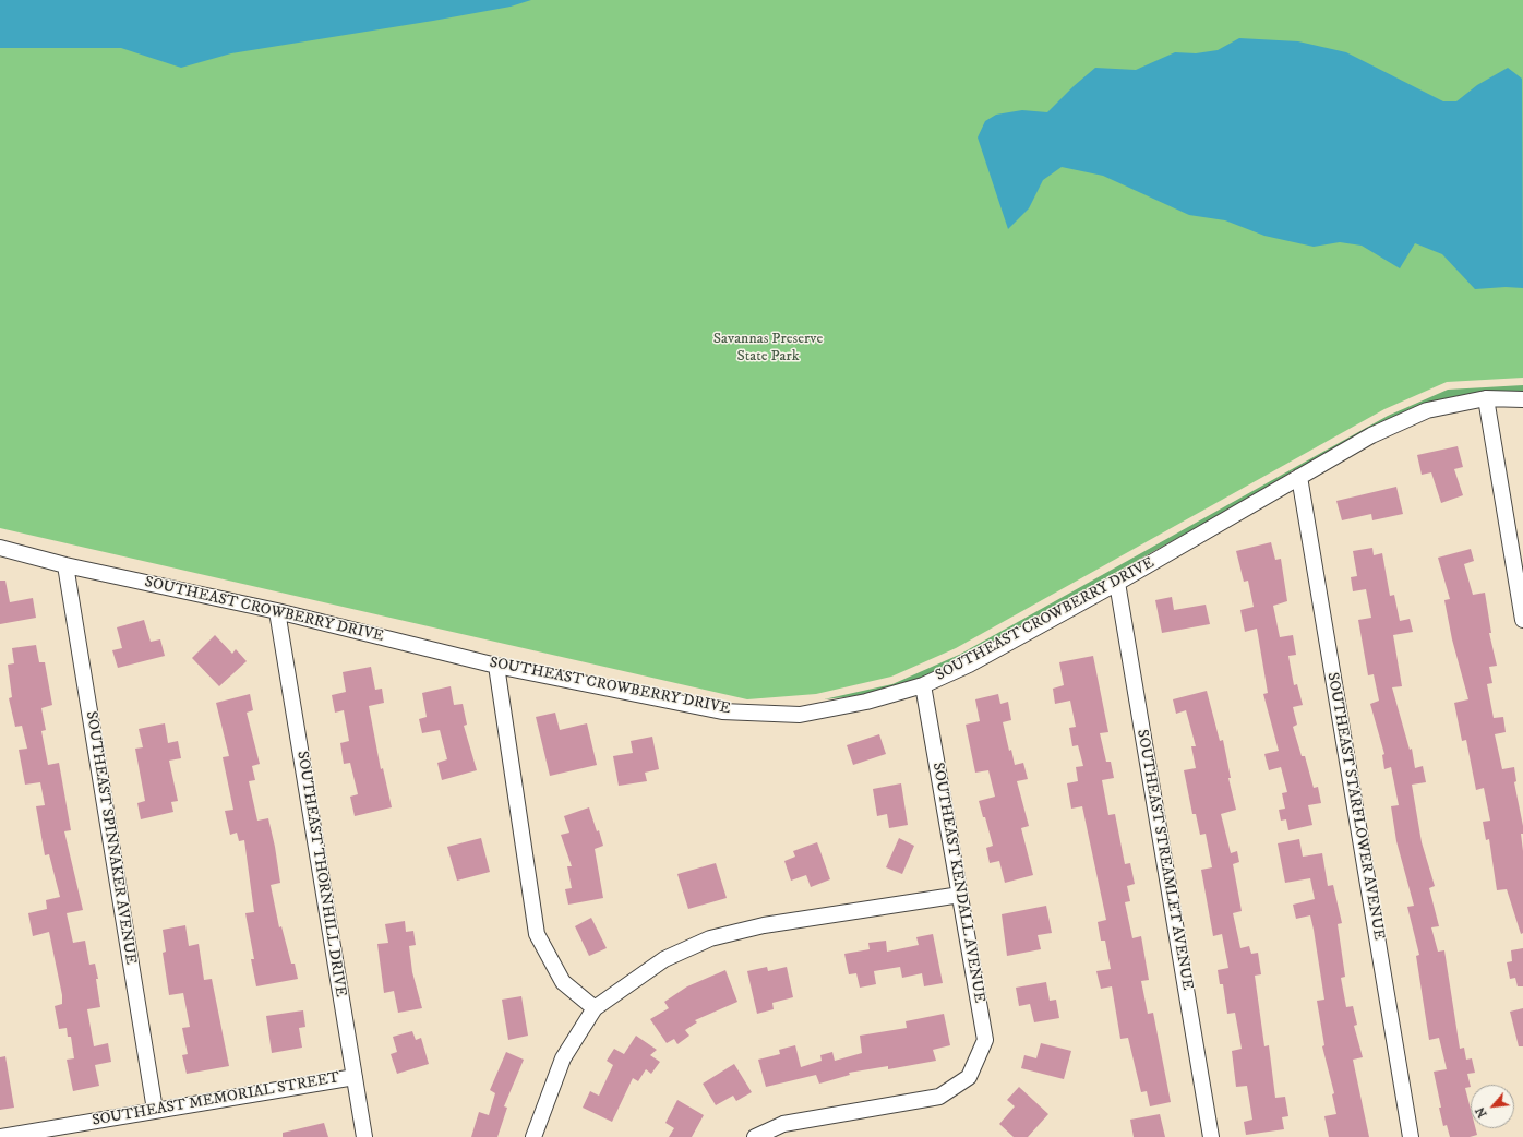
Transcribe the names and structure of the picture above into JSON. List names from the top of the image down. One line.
{"streets":{"street":["SOUTHEAST CROWBERRY DRIVE","SOUTHEAST STARFLOWER AVENUE","SOUTHEAST SPINNAKER AVENUE","SOUTHEAST STREAMLET AVENUE","SOUTHEAST THORNHILL DRIVE","SOUTHEAST KENDALL AVENUE","SOUTHEAST MEMORIAL STREET"]},"crossings":[["SOUTHEAST CROWBERRY DRIVE","SOUTHEAST STARFLOWER AVENUE"],["SOUTHEAST CROWBERRY DRIVE","SOUTHEAST SPINNAKER AVENUE"],["SOUTHEAST CROWBERRY DRIVE","SOUTHEAST STREAMLET AVENUE"],["SOUTHEAST CROWBERRY DRIVE","SOUTHEAST THORNHILL DRIVE"],["SOUTHEAST CROWBERRY DRIVE","SOUTHEAST KENDALL AVENUE"],["SOUTHEAST SPINNAKER AVENUE","SOUTHEAST MEMORIAL STREET"],["SOUTHEAST THORNHILL DRIVE","SOUTHEAST MEMORIAL STREET"]],"parks":["Savannas Preserve State Park"],"north":"bottom left"}
